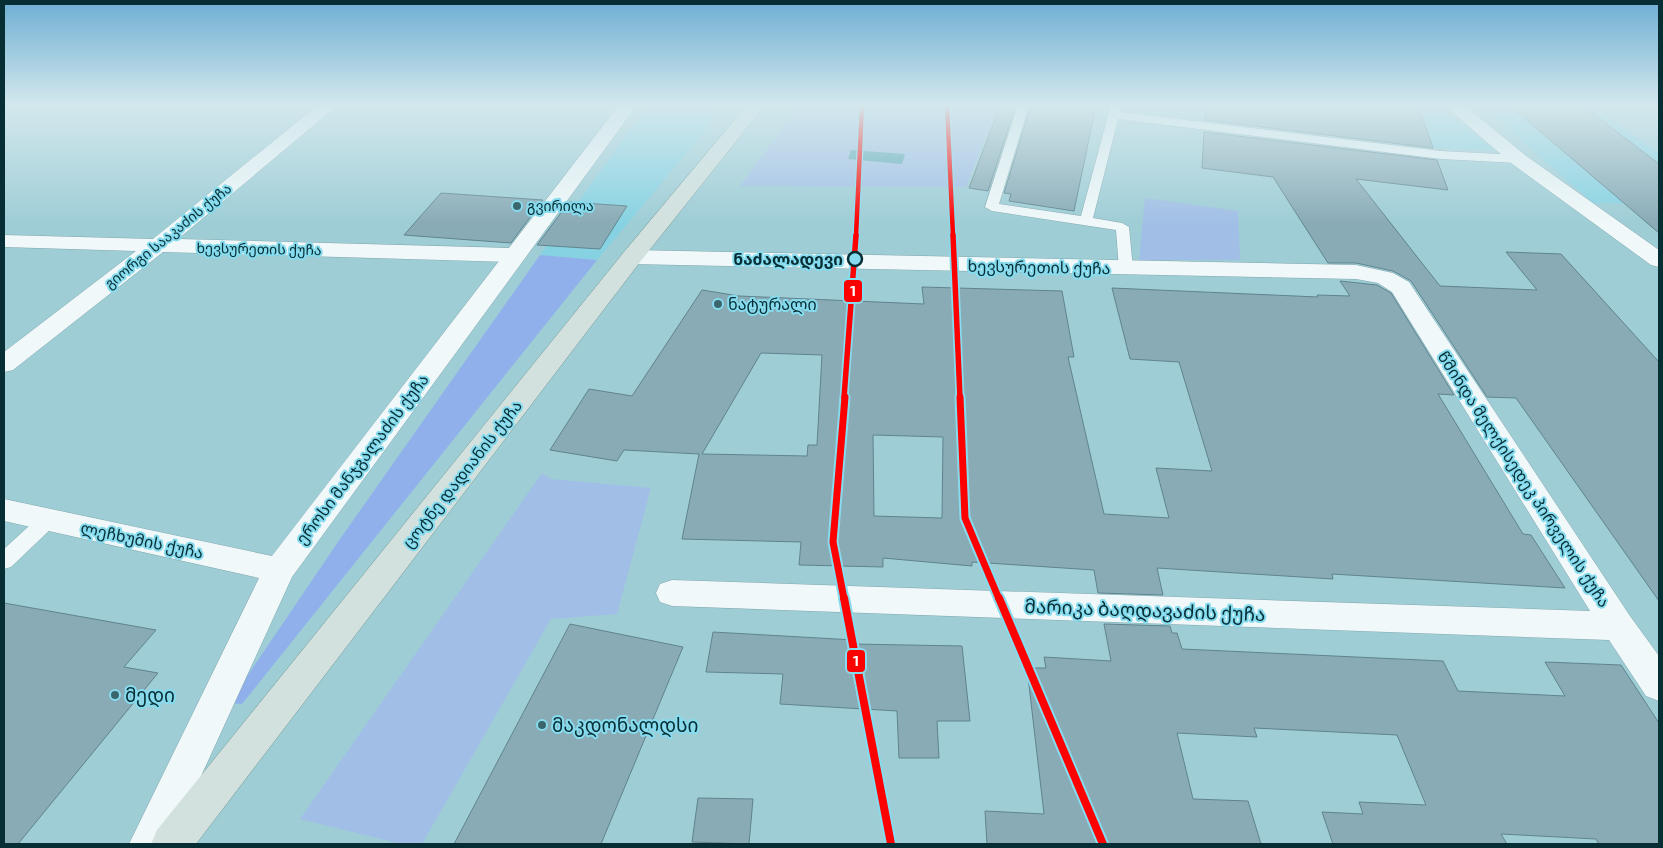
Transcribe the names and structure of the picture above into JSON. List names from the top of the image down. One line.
{"streets":{"main road":["ცოტნე დადიანის ქუჩა"],"street":["გიორგი სააკაძის ქუჩა","ხევსურეთის ქუჩა","ეროსი მანჯგალაძის ქუჩა","წმინდა მელქისედეკ პირველის ქუჩა","ლეჩხუმის ქუჩა","მარიკა ბაღდავაძის ქუჩა"]},"crossings":[["გიორგი სააკაძის ქუჩა","ხევსურეთის ქუჩა"],["ხევსურეთის ქუჩა","ეროსი მანჯგალაძის ქუჩა"],["ხევსურეთის ქუჩა","ცოტნე დადიანის ქუჩა"],["ხევსურეთის ქუჩა","წმინდა მელქისედეკ პირველის ქუჩა"],["ეროსი მანჯგალაძის ქუჩა","ლეჩხუმის ქუჩა"],["წმინდა მელქისედეკ პირველის ქუჩა","მარიკა ბაღდავაძის ქუჩა"]],"places":["გვირილა","ნაძალადევი","ნატურალი","მედი","მაკდონალდსი"],"lines":["transit line 1"]}
